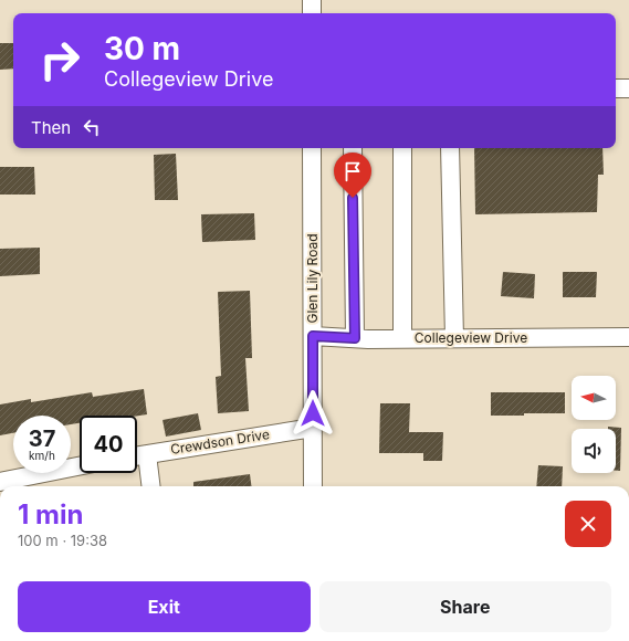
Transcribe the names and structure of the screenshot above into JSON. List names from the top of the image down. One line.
{"streets":{"street":["Glen Lily Road","Collegeview Drive","Crewdson Drive"]},"crossings":[["Glen Lily Road","Collegeview Drive"],["Glen Lily Road","Crewdson Drive"]],"north":"left","page":{"turn":["30 m","Collegeview Drive"],"then":"Then","speed":"37 km/h","limit":"40","heading":["1 min","100 m · 19:38"],"buttons":["Exit","Share"]}}
